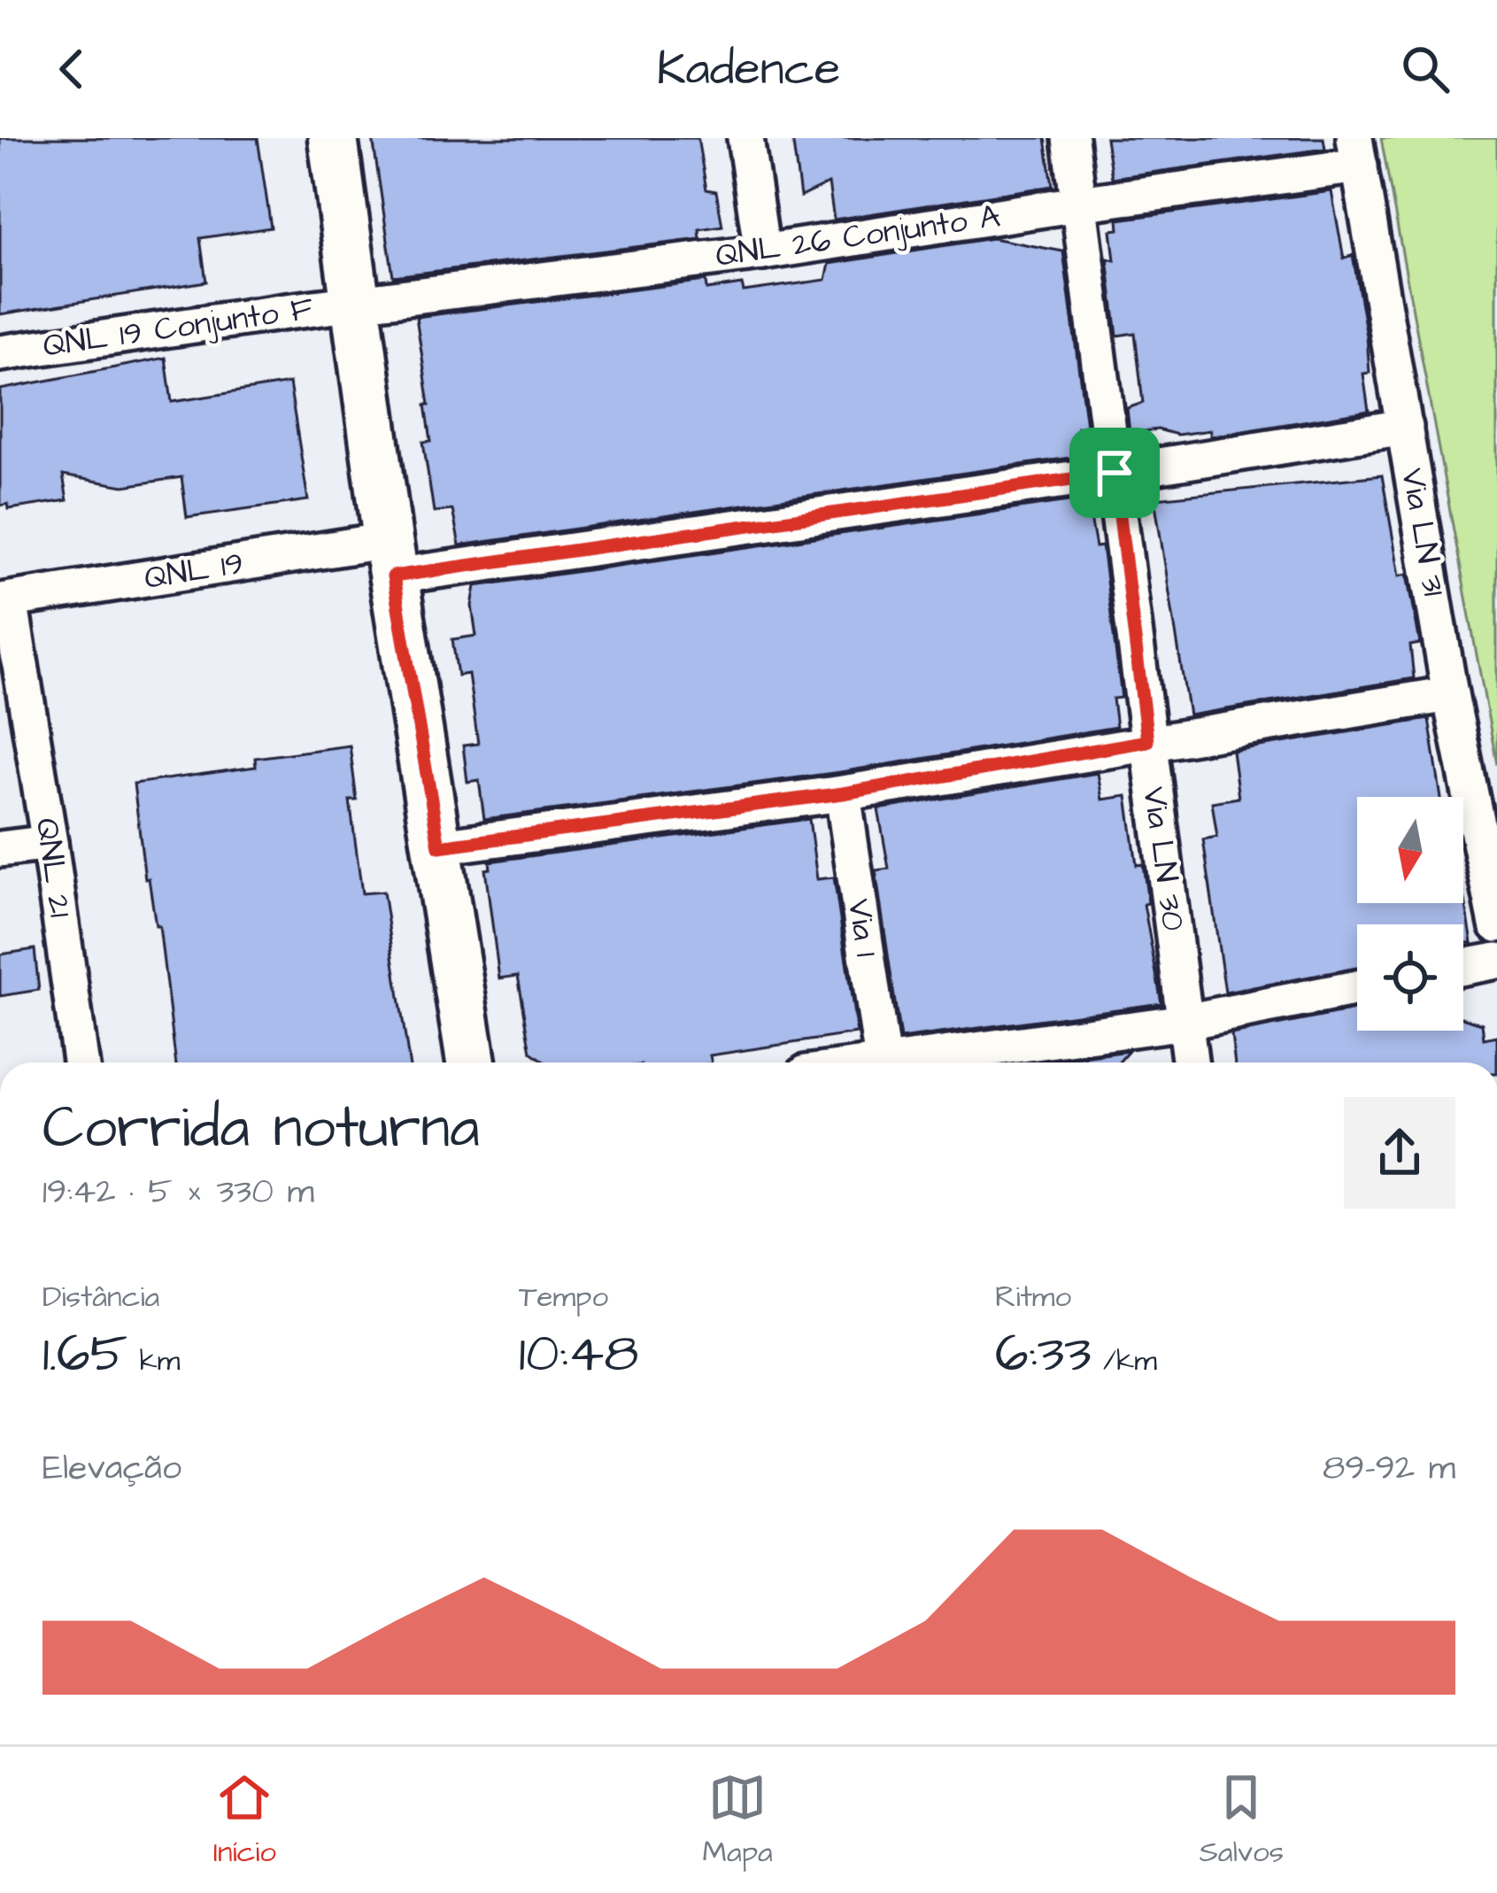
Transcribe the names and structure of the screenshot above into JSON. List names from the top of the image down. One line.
{"streets":{"street":["QNL 26 Conjunto A","QNL 19 Conjunto F","Via LN 31","QNL 19","Via LN 30","QNL 21","Via 1"]},"crossings":[["QNL 26 Conjunto A","QNL 19 Conjunto F"],["QNL 26 Conjunto A","Via LN 31"],["QNL 26 Conjunto A","Via LN 30"],["Via LN 31","QNL 19"],["QNL 19","Via LN 30"],["QNL 19","QNL 21"]],"north":"bottom","page":{"header":"Kadence","heading":["Corrida noturna","19:42 · 5 × 330 m"],"stats":[["Distância","1.65 km"],["Tempo","10:48"],["Ritmo","6:33 /km"]],"chart":["Elevação","89–92 m"],"tabs":["Início","Mapa","Salvos"]}}
